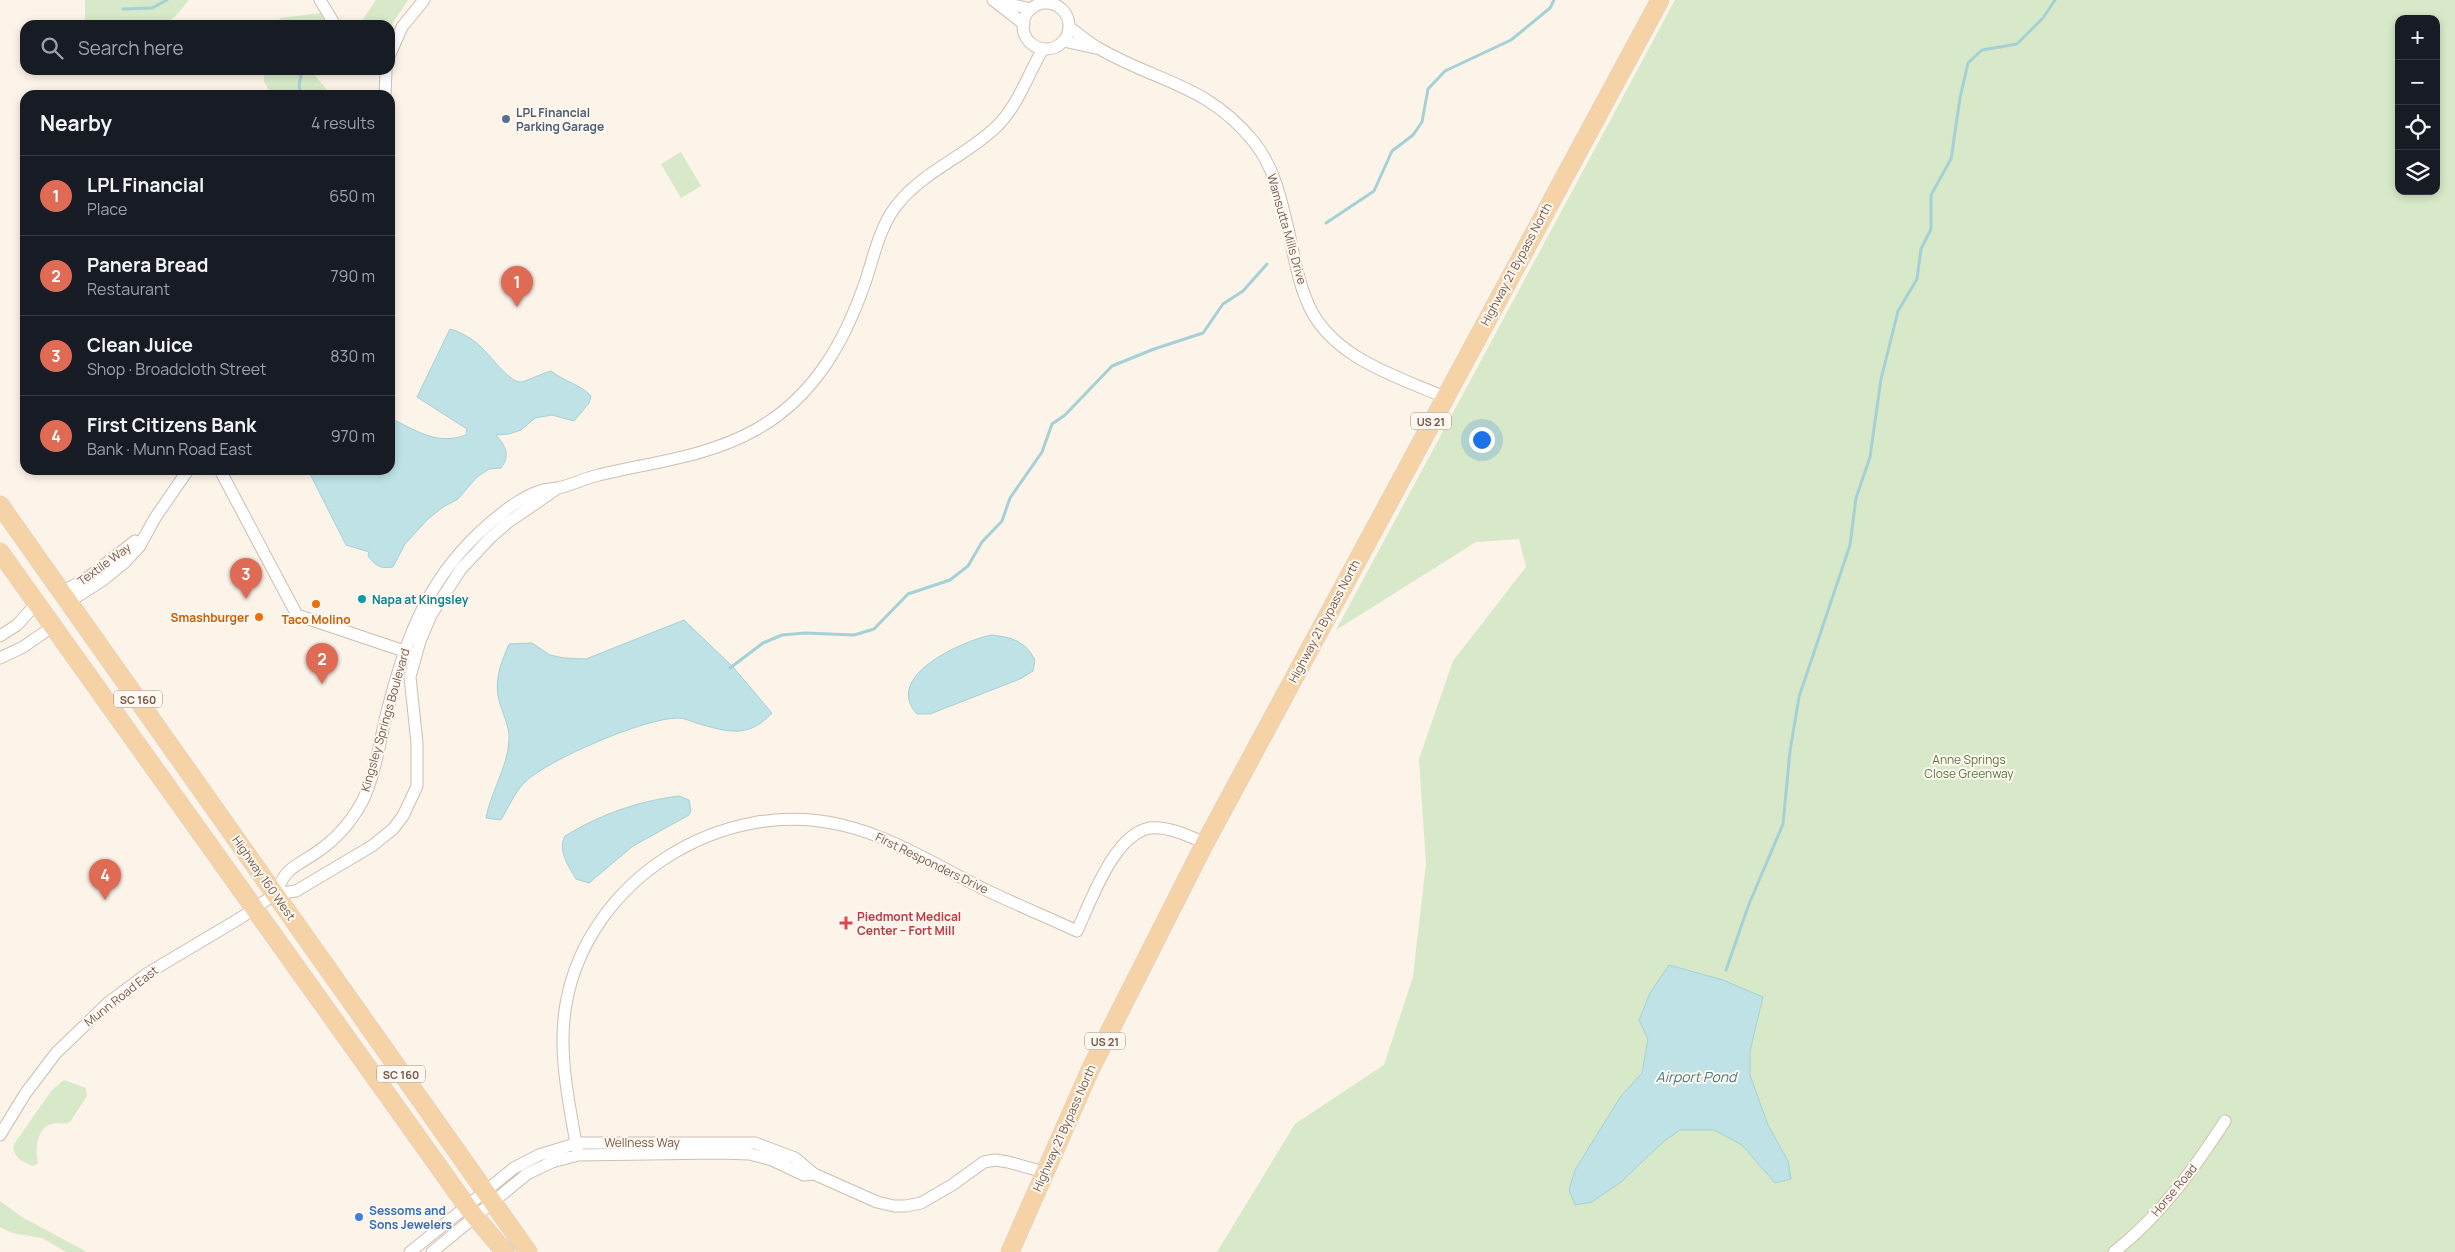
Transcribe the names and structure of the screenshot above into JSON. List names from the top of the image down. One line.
{"streets":{"main road":["Highway 21 Bypass North","US 21","SC 160","Highway 160 West"],"street":["Wamsutta Mills Drive","Textile Way","Kingsley Springs Boulevard","First Responders Drive","Munn Road East","Wellness Way","Horse Road"]},"crossings":[["Wamsutta Mills Drive","Highway 21 Bypass North"],["Wamsutta Mills Drive","Kingsley Springs Boulevard"],["Highway 21 Bypass North","First Responders Drive"],["Highway 21 Bypass North","Wellness Way"],["Textile Way","Highway 160 West"],["Kingsley Springs Boulevard","Highway 160 West"],["Kingsley Springs Boulevard","Munn Road East"],["First Responders Drive","Wellness Way"],["Highway 160 West","Munn Road East"],["Highway 160 West","Wellness Way"]],"water":["Airport Pond"],"parks":["Anne Springs Close Greenway"],"places":{"other":["LPL Financial Parking Garage","Napa at Kingsley","Taco Molino","Smashburger","Sessoms and Sons Jewelers"],"health":["Piedmont Medical Center – Fort Mill"]},"page":{"map_buttons":["+","−"],"search":"Search here","heading":["Nearby","4 results"],"list":[{"mark":"1","name":"LPL Financial","note":"Place","value":"650 m"},{"mark":"2","name":"Panera Bread","note":"Restaurant","value":"790 m"},{"mark":"3","name":"Clean Juice","note":"Shop · Broadcloth Street","value":"830 m"},{"mark":"4","name":"First Citizens Bank","note":"Bank · Munn Road East","value":"970 m"}],"pins":["1","3","2","4"]}}
